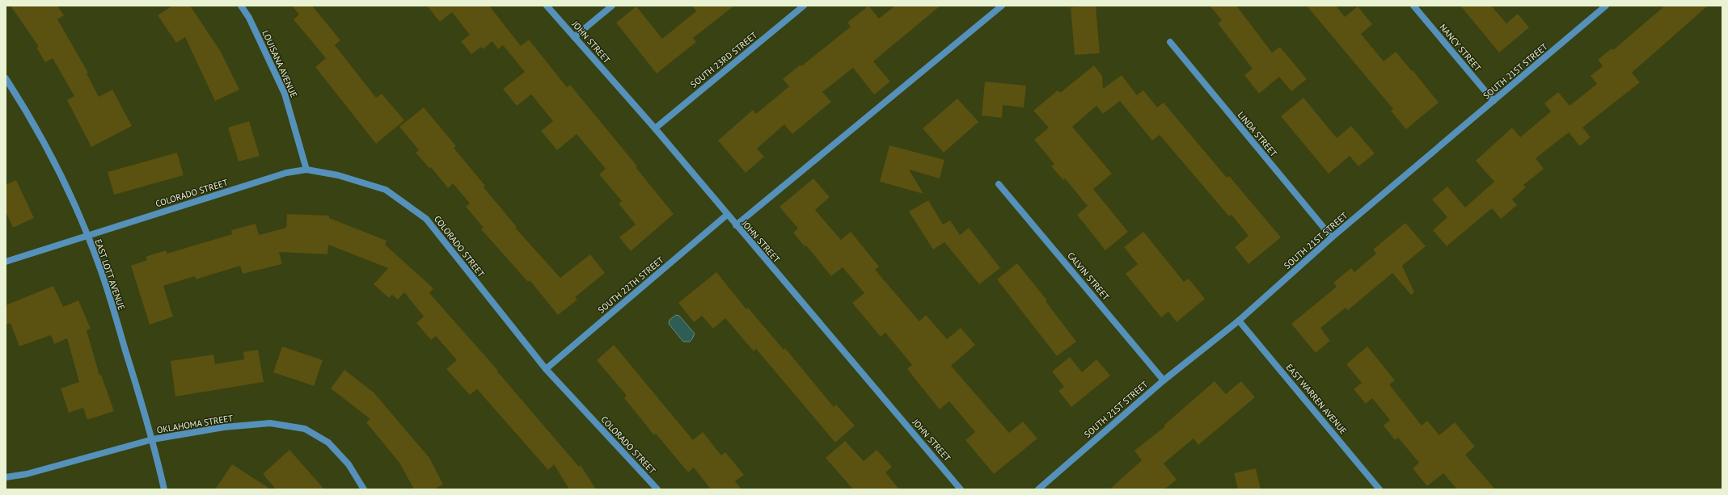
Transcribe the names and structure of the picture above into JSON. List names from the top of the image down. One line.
{"streets":{"street":["JOHN STREET","NANCY STREET","SOUTH 23RD STREET","LOUISANA AVENUE","SOUTH 21ST STREET","LINDA STREET","COLORADO STREET","EAST LOTT AVENUE","CALVIN STREET","SOUTH 22TH STREET","EAST WARREN AVENUE","OKLAHOMA STREET"]},"crossings":[["JOHN STREET","SOUTH 23RD STREET"],["JOHN STREET","SOUTH 22TH STREET"],["NANCY STREET","SOUTH 21ST STREET"],["LOUISANA AVENUE","COLORADO STREET"],["SOUTH 21ST STREET","LINDA STREET"],["SOUTH 21ST STREET","CALVIN STREET"],["SOUTH 21ST STREET","EAST WARREN AVENUE"],["COLORADO STREET","EAST LOTT AVENUE"],["COLORADO STREET","SOUTH 22TH STREET"],["EAST LOTT AVENUE","OKLAHOMA STREET"]]}
